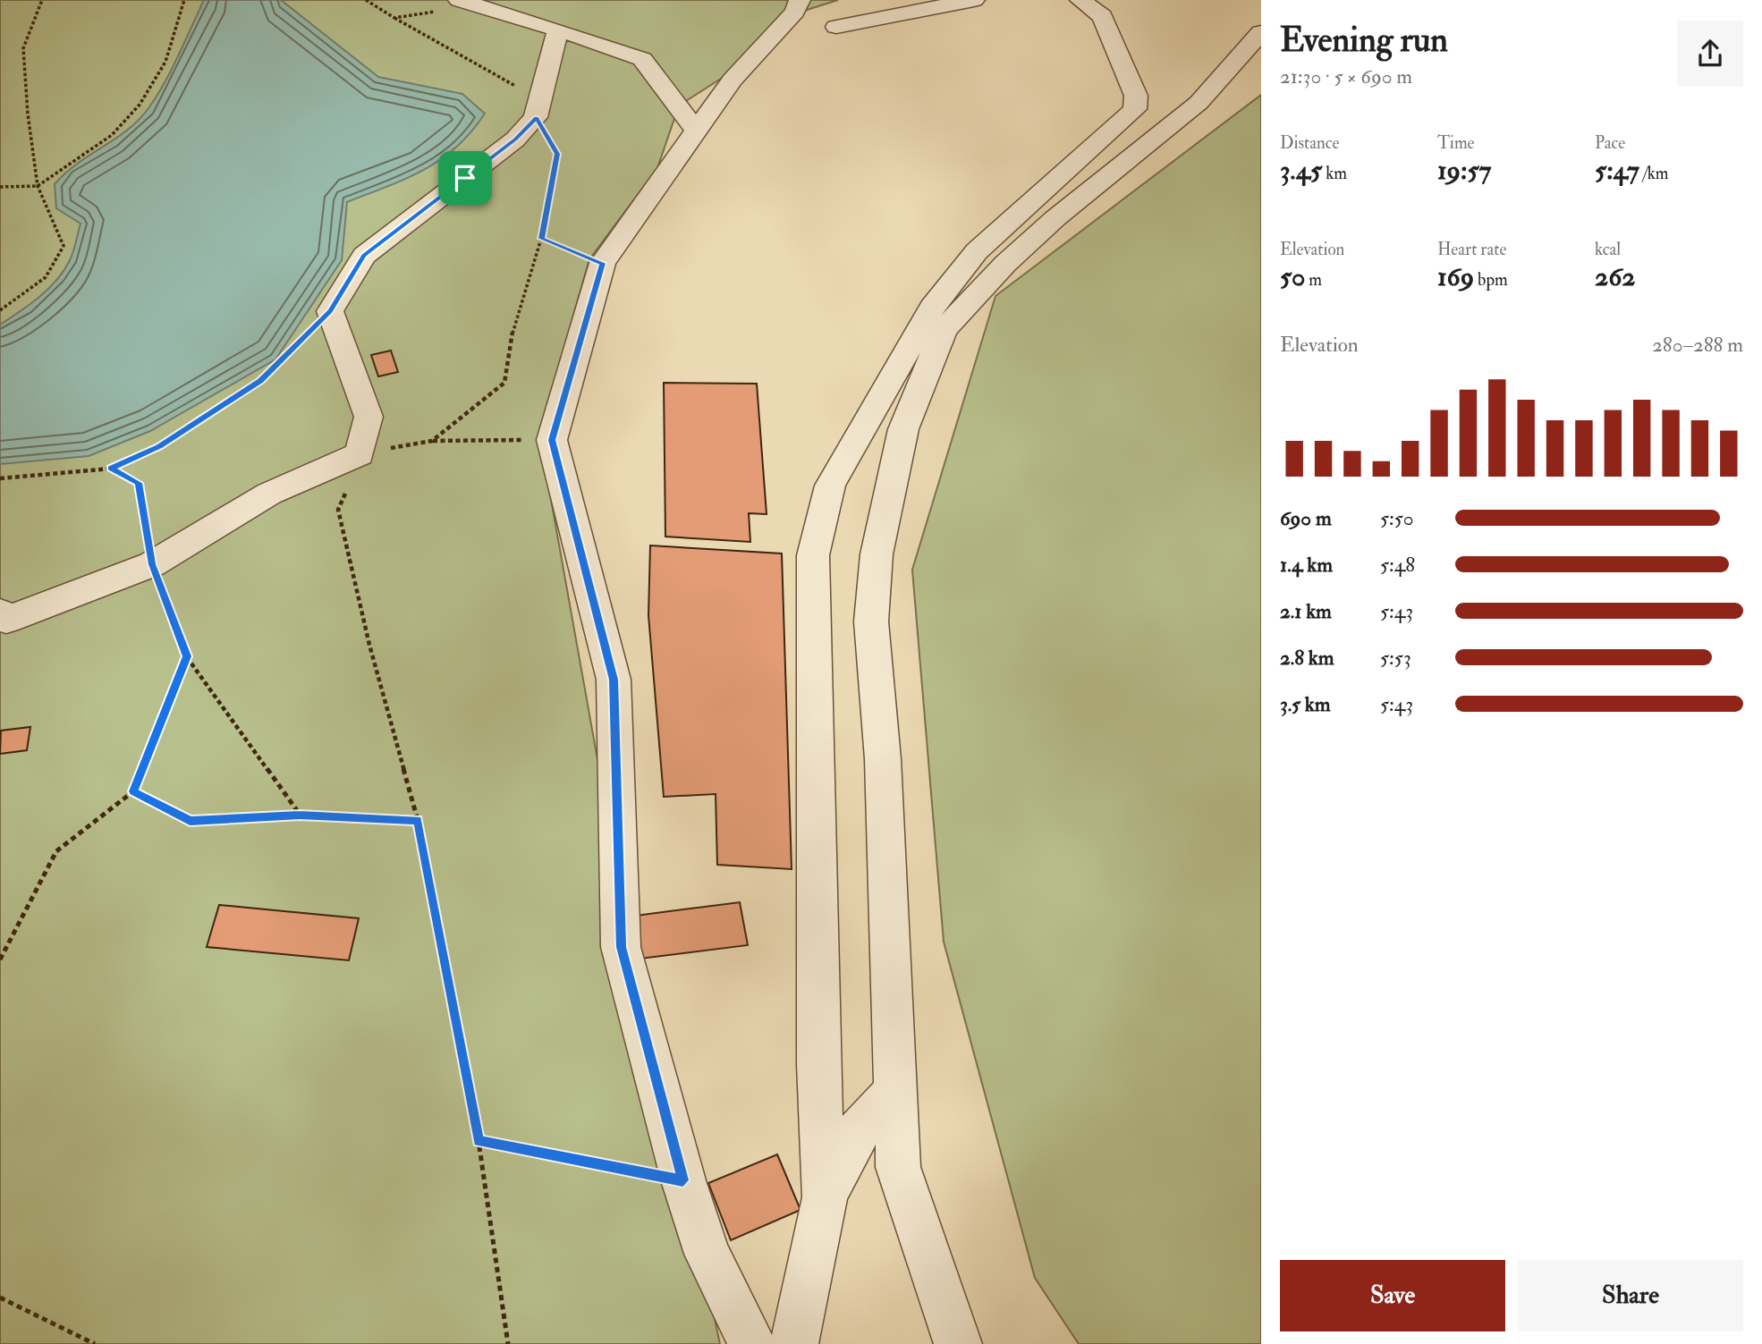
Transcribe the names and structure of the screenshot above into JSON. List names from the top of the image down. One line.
{"page":{"heading":["Evening run","21:30 · 5 × 690 m"],"stats":[["Distance","3.45 km"],["Time","19:57"],["Pace","5:47 /km"],["Elevation","50 m"],["Heart rate","169 bpm"],["kcal","262"]],"chart":["Elevation","280–288 m"],"list":[{"name":"690 m","note":"5:50"},{"name":"1.4 km","note":"5:48"},{"name":"2.1 km","note":"5:43"},{"name":"2.8 km","note":"5:53"},{"name":"3.5 km","note":"5:43"}],"buttons":["Save","Share"]}}
